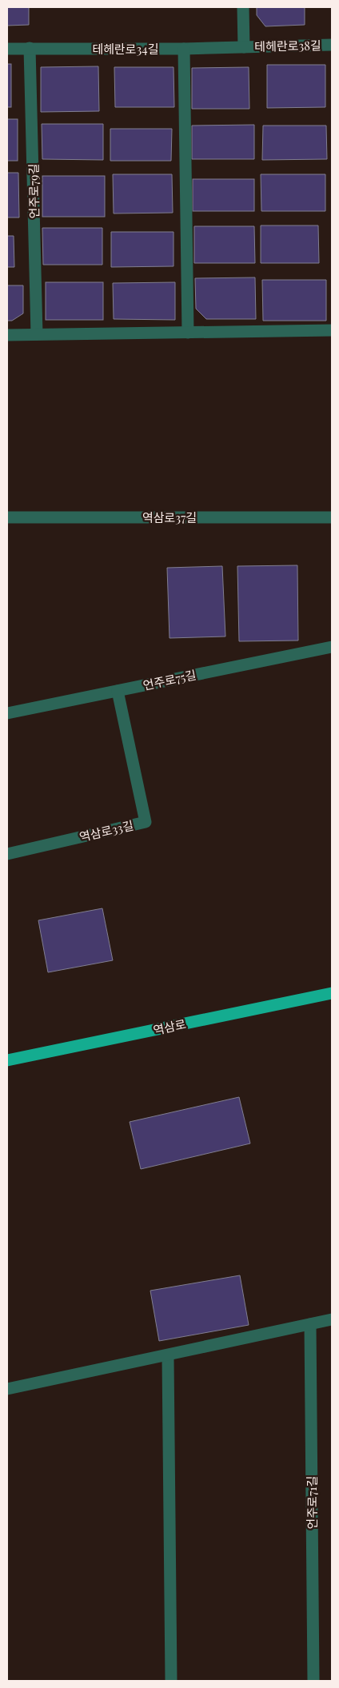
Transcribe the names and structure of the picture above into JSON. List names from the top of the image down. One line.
{"streets":{"main road":["역삼로"],"street":["테헤란로38길","테헤란로34길","언주로79길","역삼로37길","언주로75길","역삼로33길","언주로71길"]},"crossings":[["테헤란로38길","테헤란로34길"],["테헤란로34길","언주로79길"],["언주로75길","역삼로33길"]]}
